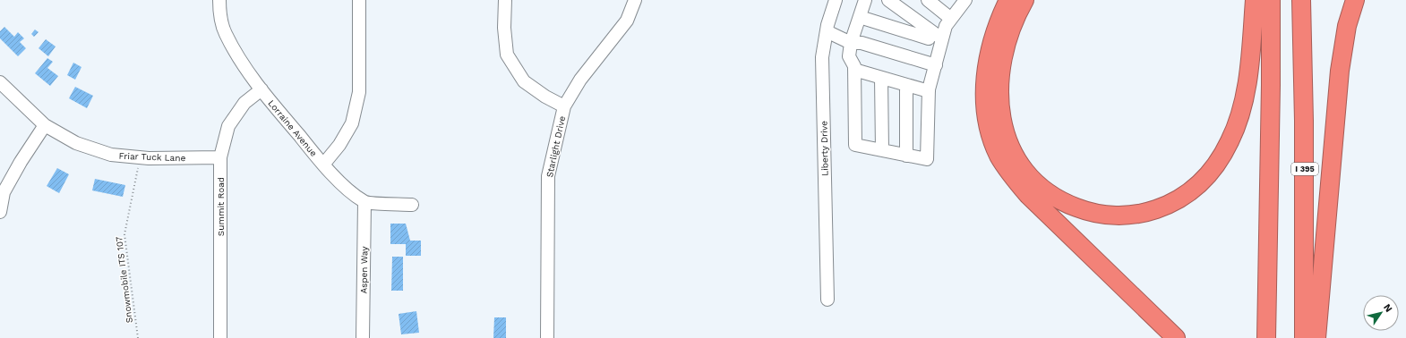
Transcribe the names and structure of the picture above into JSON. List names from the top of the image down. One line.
{"streets":{"highway":["I 395"],"street":["Lorraine Avenue","Starlight Drive","Liberty Drive","Friar Tuck Lane","Summit Road","Aspen Way"],"path":["Snowmobile ITS 107"]},"crossings":[["Lorraine Avenue","Summit Road"],["Lorraine Avenue","Aspen Way"],["Friar Tuck Lane","Summit Road"]],"north":"top right"}
